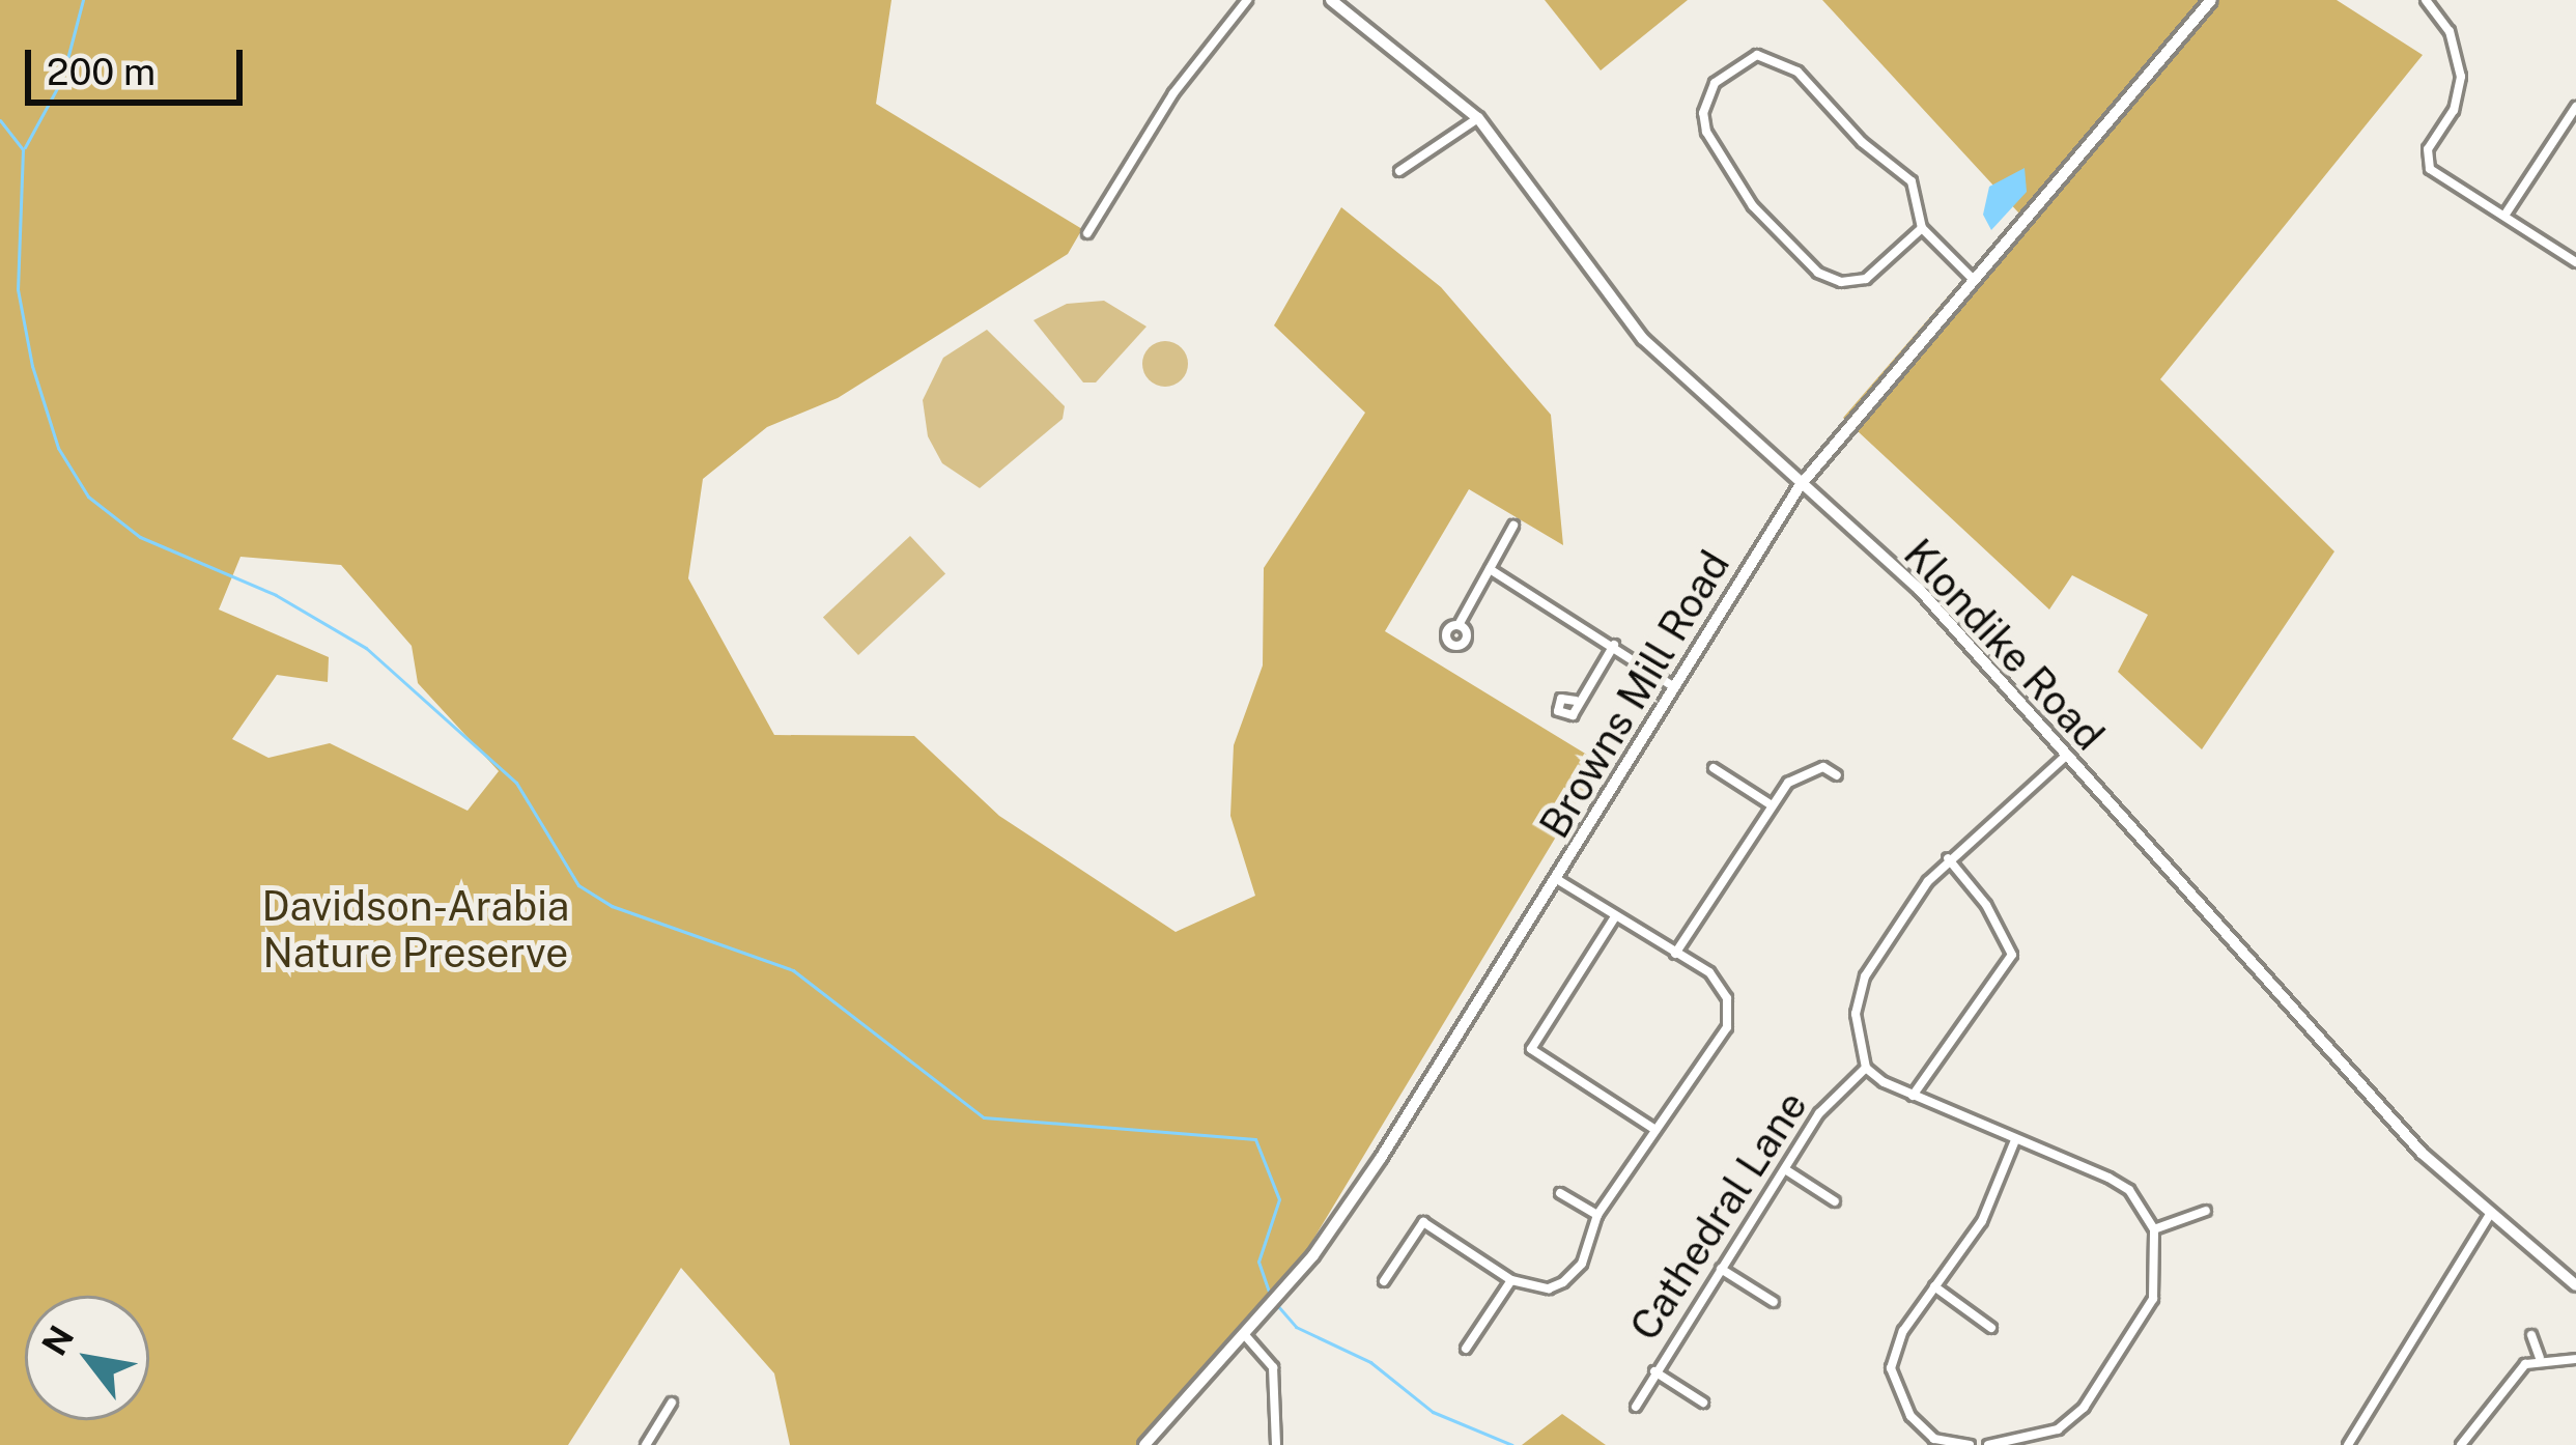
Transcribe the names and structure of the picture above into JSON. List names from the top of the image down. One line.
{"streets":{"main road":["Klondike Road","Browns Mill Road"],"street":["Cathedral Lane"]},"crossings":[["Klondike Road","Browns Mill Road"]],"parks":["Davidson-Arabia Nature Preserve"],"scale_bar":"200 m","north":"top left"}
